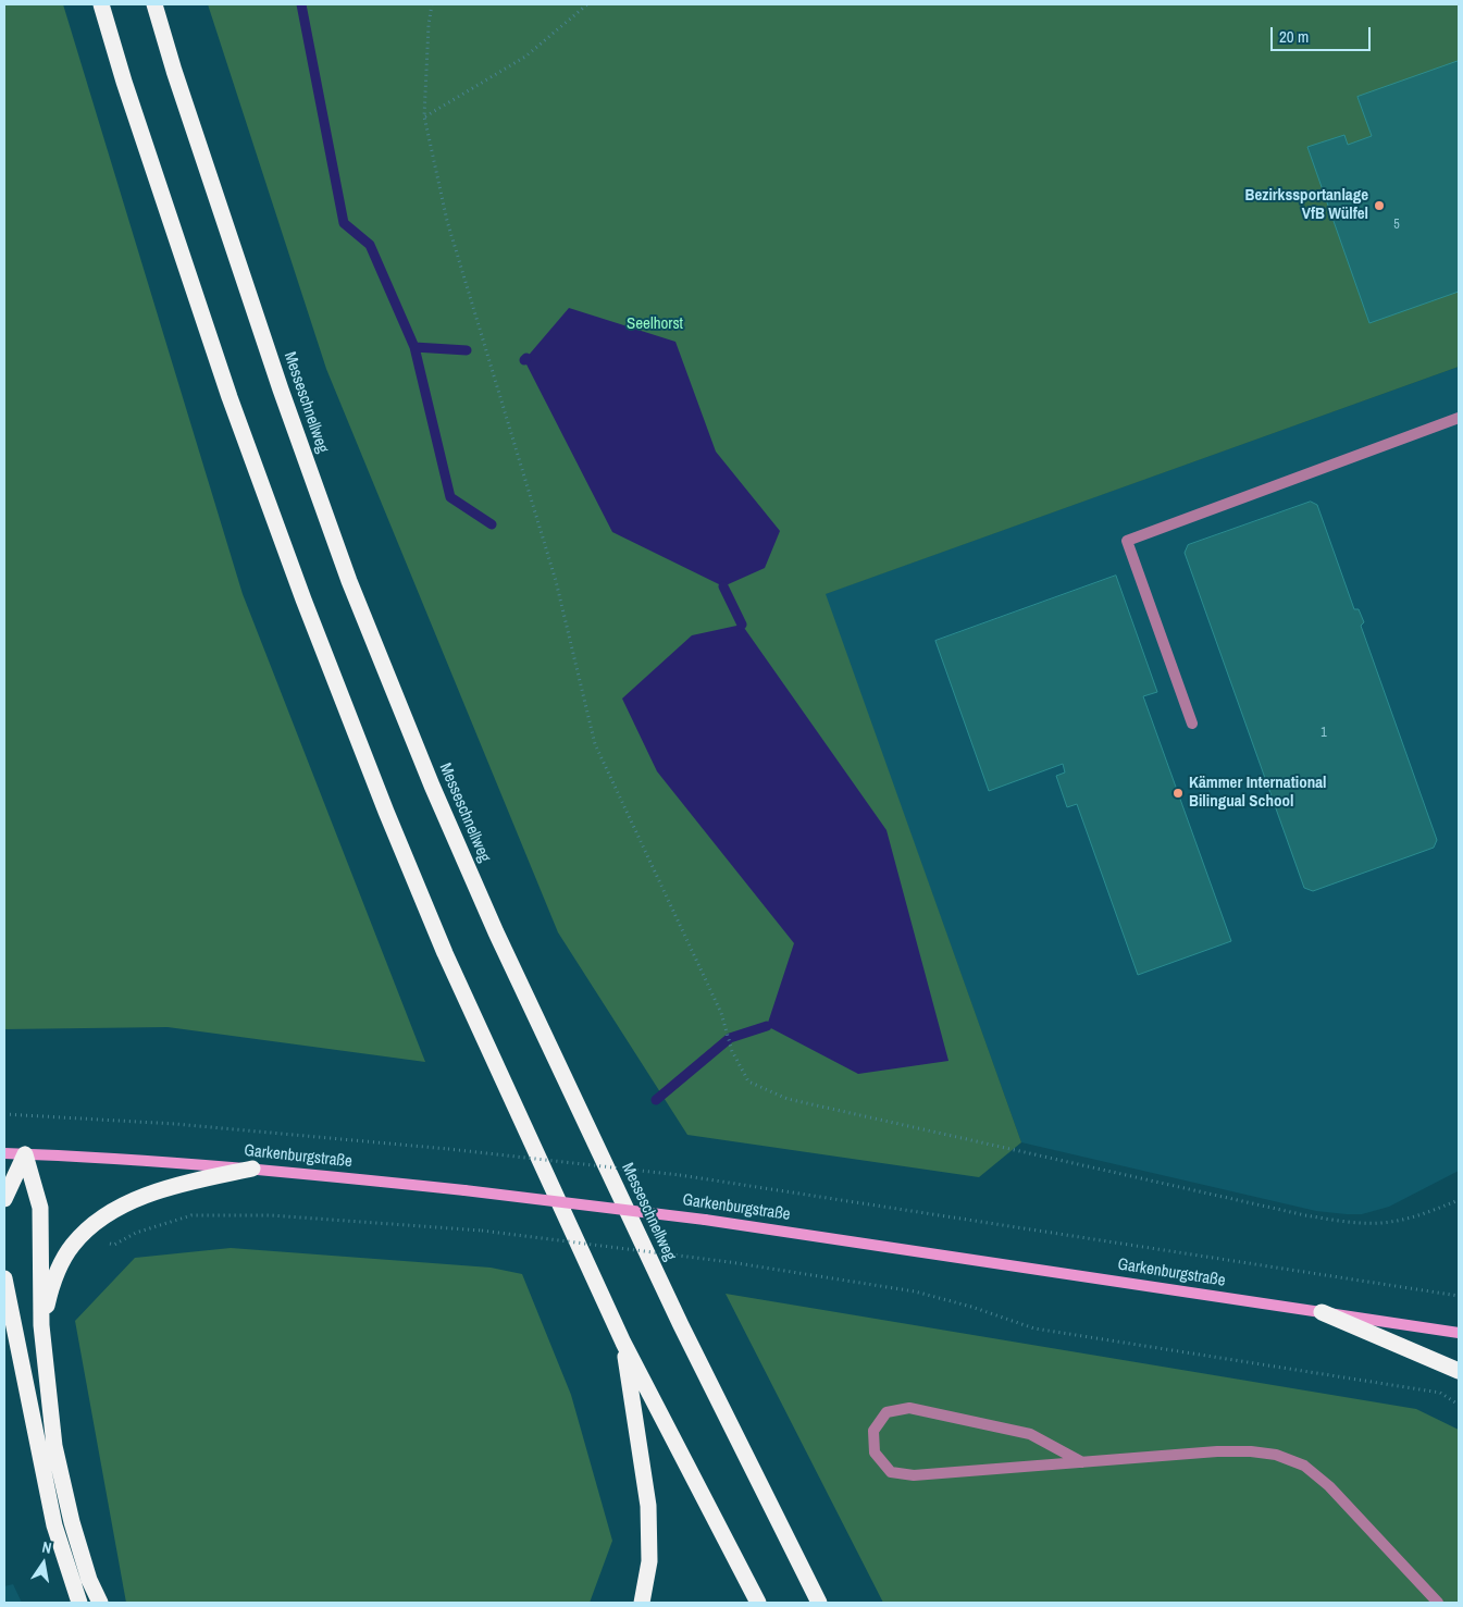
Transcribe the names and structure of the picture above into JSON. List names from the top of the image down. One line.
{"streets":{"highway":["Messeschnellweg"],"main road":["Garkenburgstraße"]},"parks":["Seelhorst"],"places":["Bezirkssportanlage VfB Wülfel","Kämmer International Bilingual School"],"house_numbers":["5","1"],"scale_bar":"20 m","north":"top"}
